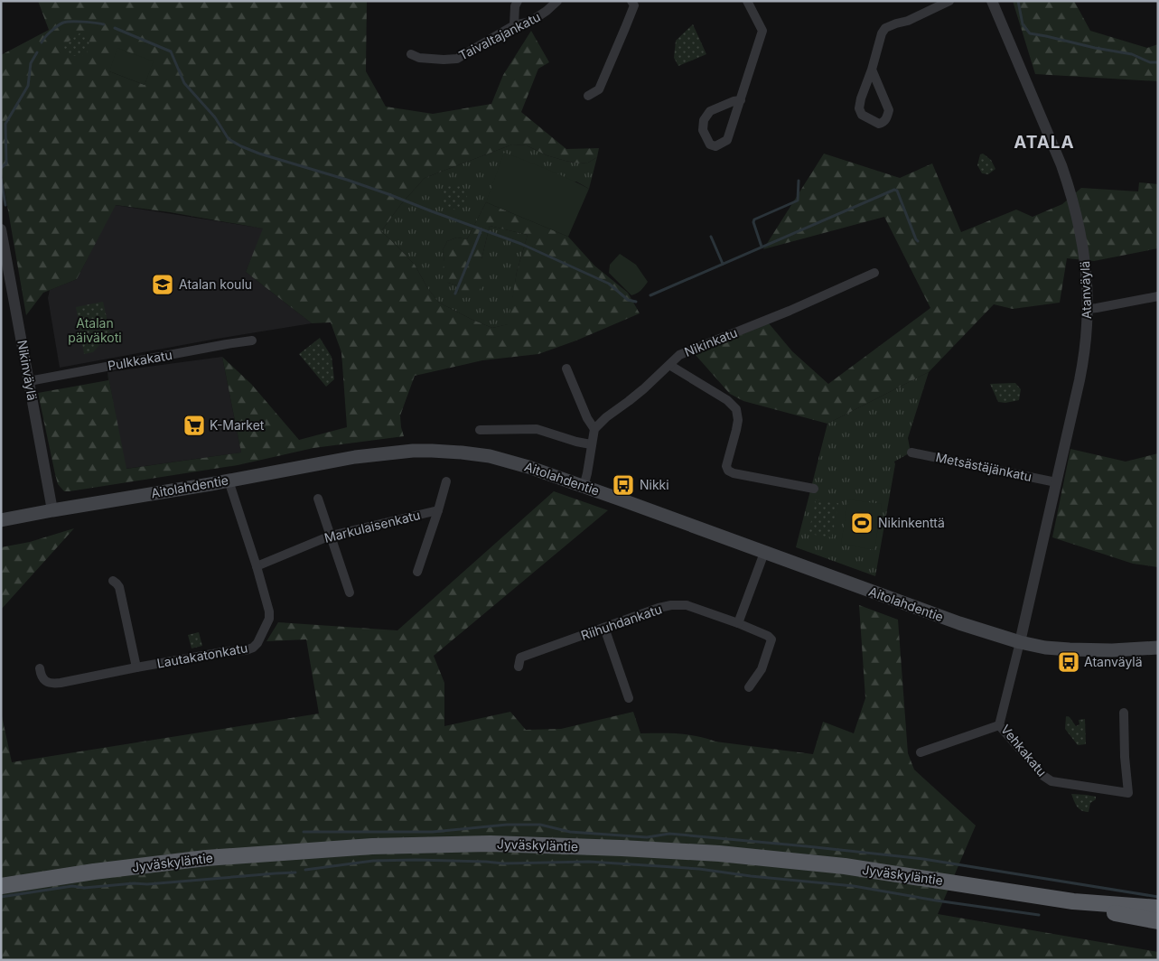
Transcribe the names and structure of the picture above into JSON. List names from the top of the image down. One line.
{"streets":{"highway":["Jyväskyläntie"],"main road":["Aitolahdentie"],"street":["Taivaltajankatu","Atanväylä","Nikinkatu","Pulkkakatu","Nikinväylä","Metsästäjänkatu","Markulaisenkatu","Riihuhdankatu","Lautakatonkatu","Vehkakatu"]},"crossings":[["Atanväylä","Metsästäjänkatu"],["Atanväylä","Aitolahdentie"],["Atanväylä","Vehkakatu"],["Pulkkakatu","Nikinväylä"],["Nikinväylä","Aitolahdentie"],["Aitolahdentie","Lautakatonkatu"],["Aitolahdentie","Vehkakatu"],["Markulaisenkatu","Lautakatonkatu"]],"districts":["ATALA"],"parks":["Atalan päiväkoti"],"places":{"school or university":["Atalan koulu"],"supermarket":["K-Market"],"bus stop":["Nikki","Atanväylä"],"sports":["Nikinkenttä"]}}
